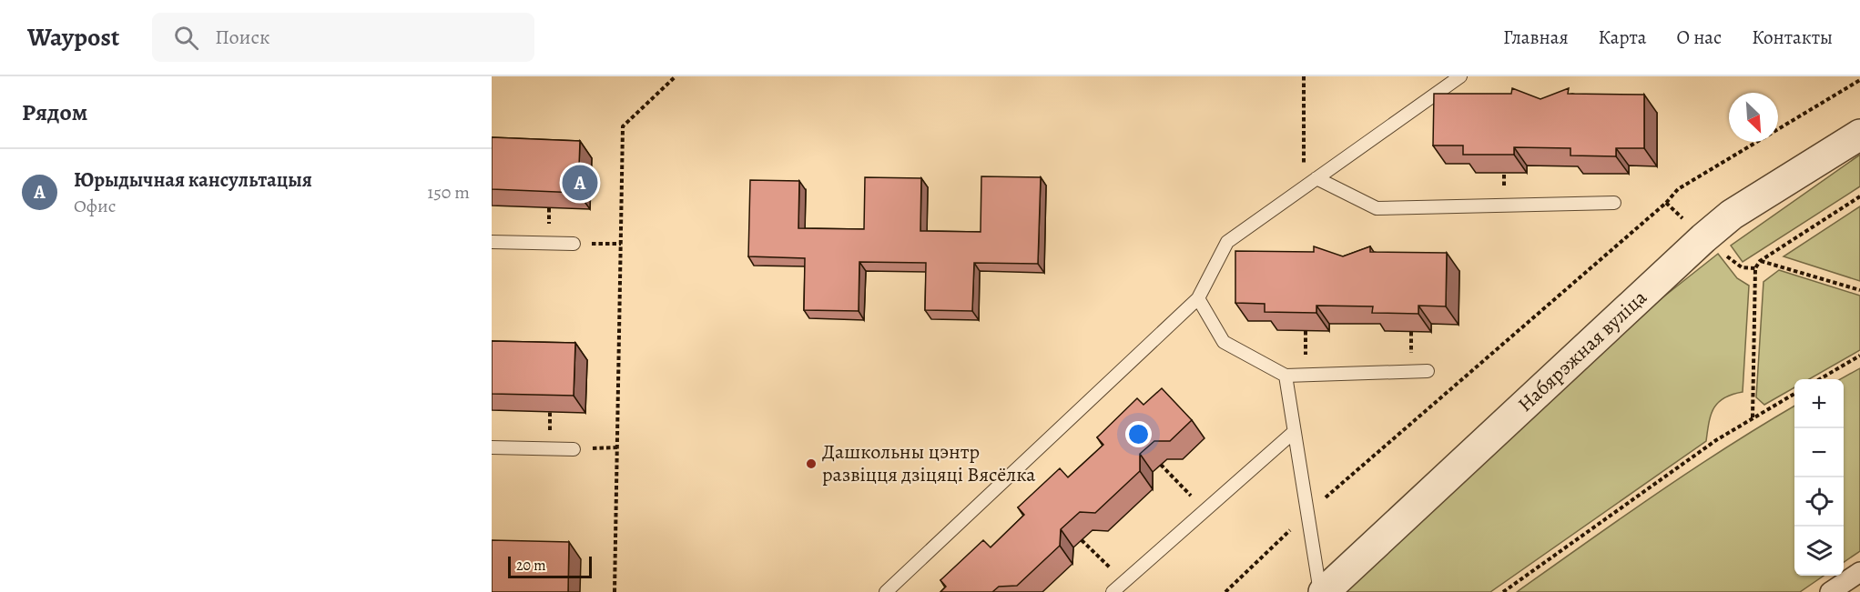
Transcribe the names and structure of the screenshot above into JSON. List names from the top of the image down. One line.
{"streets":{"street":["Набярэжная вуліца"]},"places":["Дашкольны цэнтр развіцця дзіцяці Вясёлка"],"scale_bar":"20 m","north":"bottom right","page":{"header":"Waypost","search":"Поиск","nav":["Главная","Карта","О нас","Контакты"],"heading":"Рядом","list":[{"mark":"A","name":"Юрыдычная кансультацыя","note":"Офис","value":"150 m"}],"pins":"A","map_buttons":["+","−"],"scale":"20 m"}}
